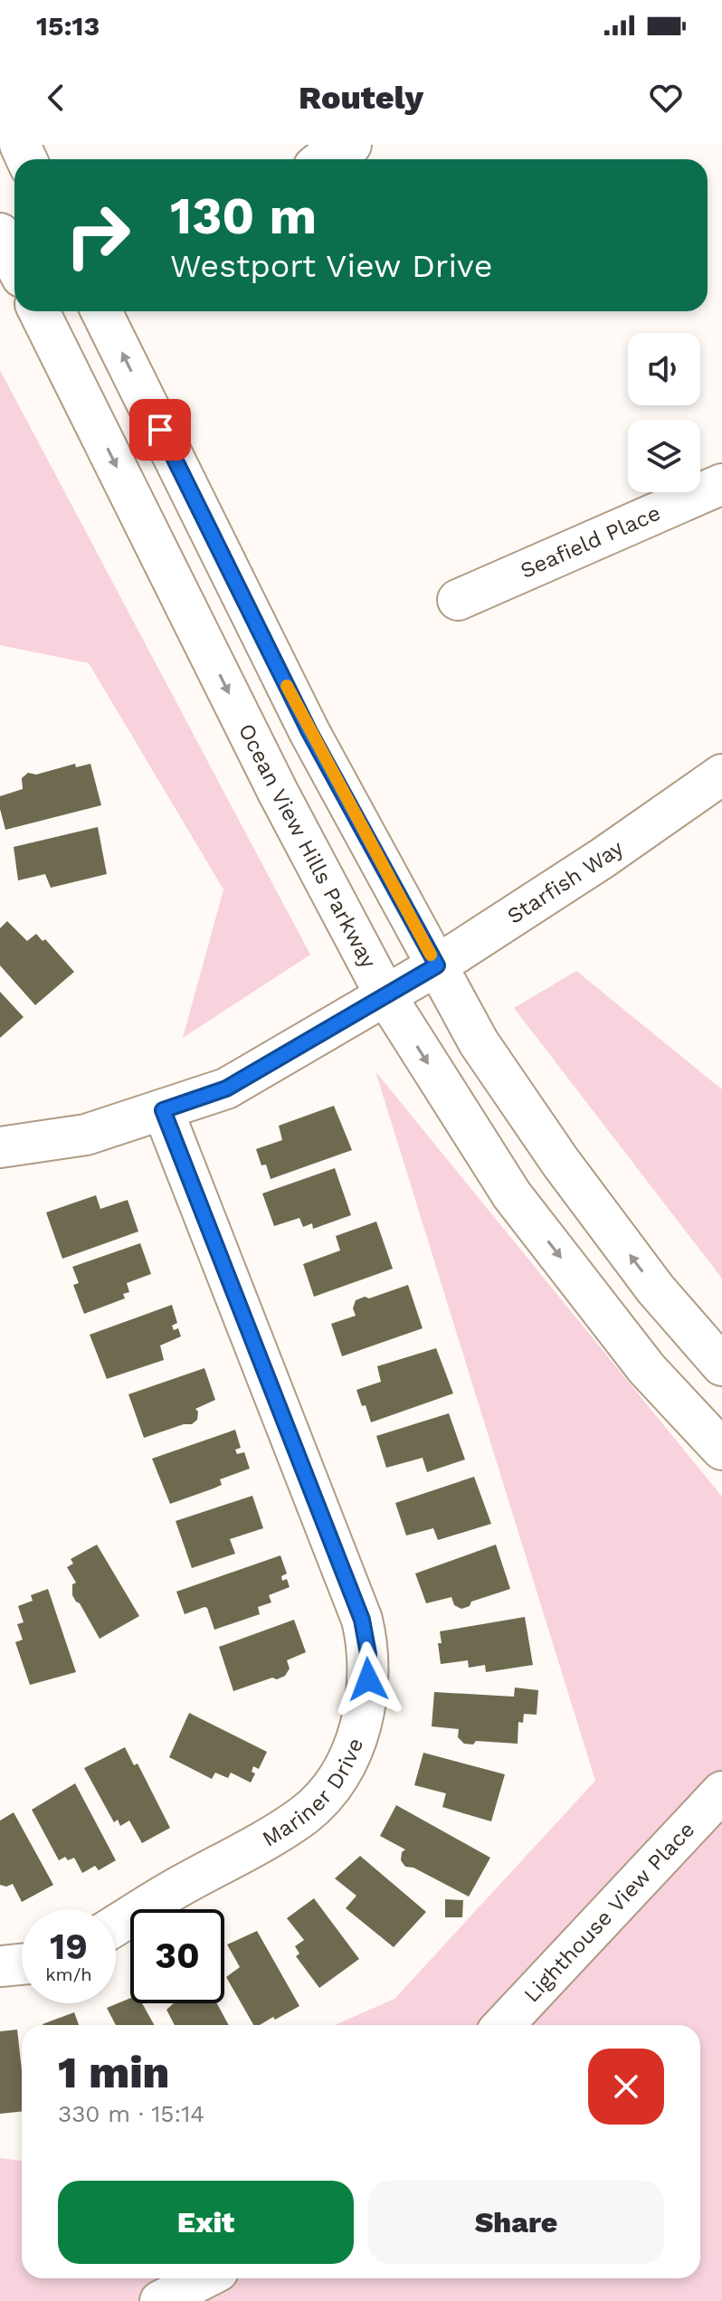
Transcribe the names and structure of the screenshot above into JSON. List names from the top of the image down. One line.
{"streets":{"main road":["Seafield Place","Ocean View Hills Parkway","Starfish Way","Mariner Drive","Lighthouse View Place"]},"crossings":[["Ocean View Hills Parkway","Starfish Way"],["Starfish Way","Mariner Drive"]],"page":{"status":"15:13","header":"Routely","turn":["130 m","Westport View Drive"],"speed":"19 km/h","limit":"30","heading":["1 min","330 m · 15:14"],"buttons":["Exit","Share"]}}
